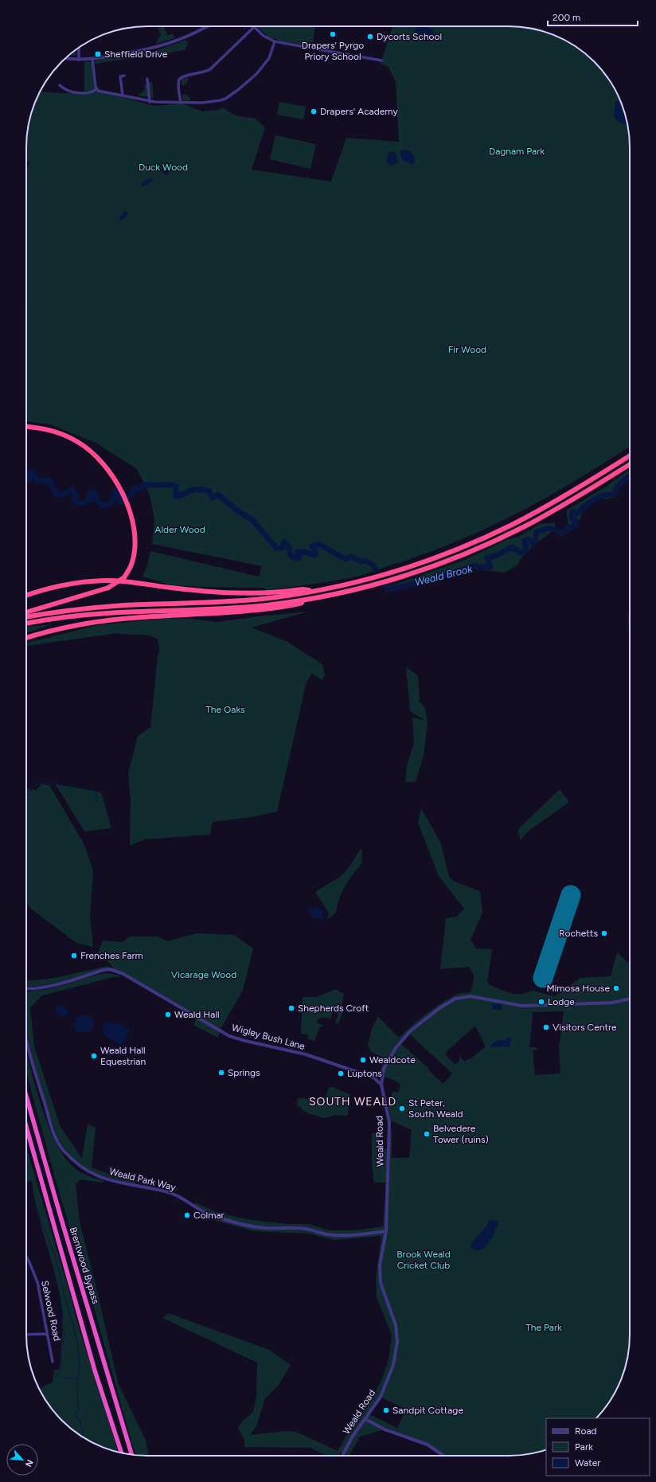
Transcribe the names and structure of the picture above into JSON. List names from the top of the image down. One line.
{"streets":{"highway":["Brentwood Bypass"],"street":["Wigley Bush Lane","Weald Road","Weald Park Way","Selwood Road"]},"crossings":[["Wigley Bush Lane","Weald Road"],["Weald Road","Weald Park Way"]],"districts":["SOUTH WEALD"],"water":["Weald Brook"],"parks":["Dagnam Park","Duck Wood","Fir Wood","Alder Wood","The Oaks","Vicarage Wood","Brook Weald Cricket Club","The Park"],"places":{"other":["Drapers' Pyrgo Priory School","Dycorts School","Drapers' Academy","Rochetts","Frenches Farm","Mimosa House","Lodge","Shepherds Croft","Weald Hall","Visitors Centre","Weald Hall Equestrian","Wealdcote","Springs","Luptons","St Peter, South Weald","Belvedere Tower (ruins)","Colmar","Sandpit Cottage"],"transit":["Sheffield Drive"]},"legend":["Road","Park","Water"],"scale_bar":"200 m","north":"bottom right"}
